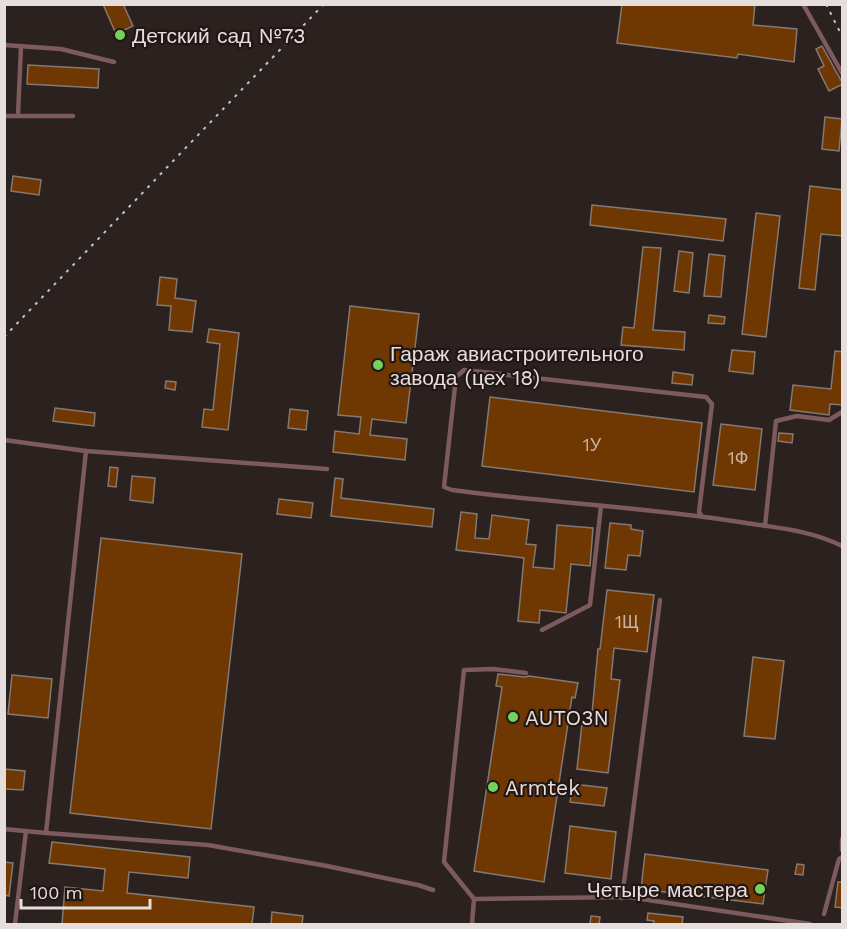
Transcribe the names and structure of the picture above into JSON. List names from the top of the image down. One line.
{"places":["Детский сад №73","Гараж авиастроительного завода (цех 18)","AUTO3N","Armtek","Четыре мастера"],"house_numbers":["1У","1Ф","1Щ"],"scale_bar":"100 m"}
